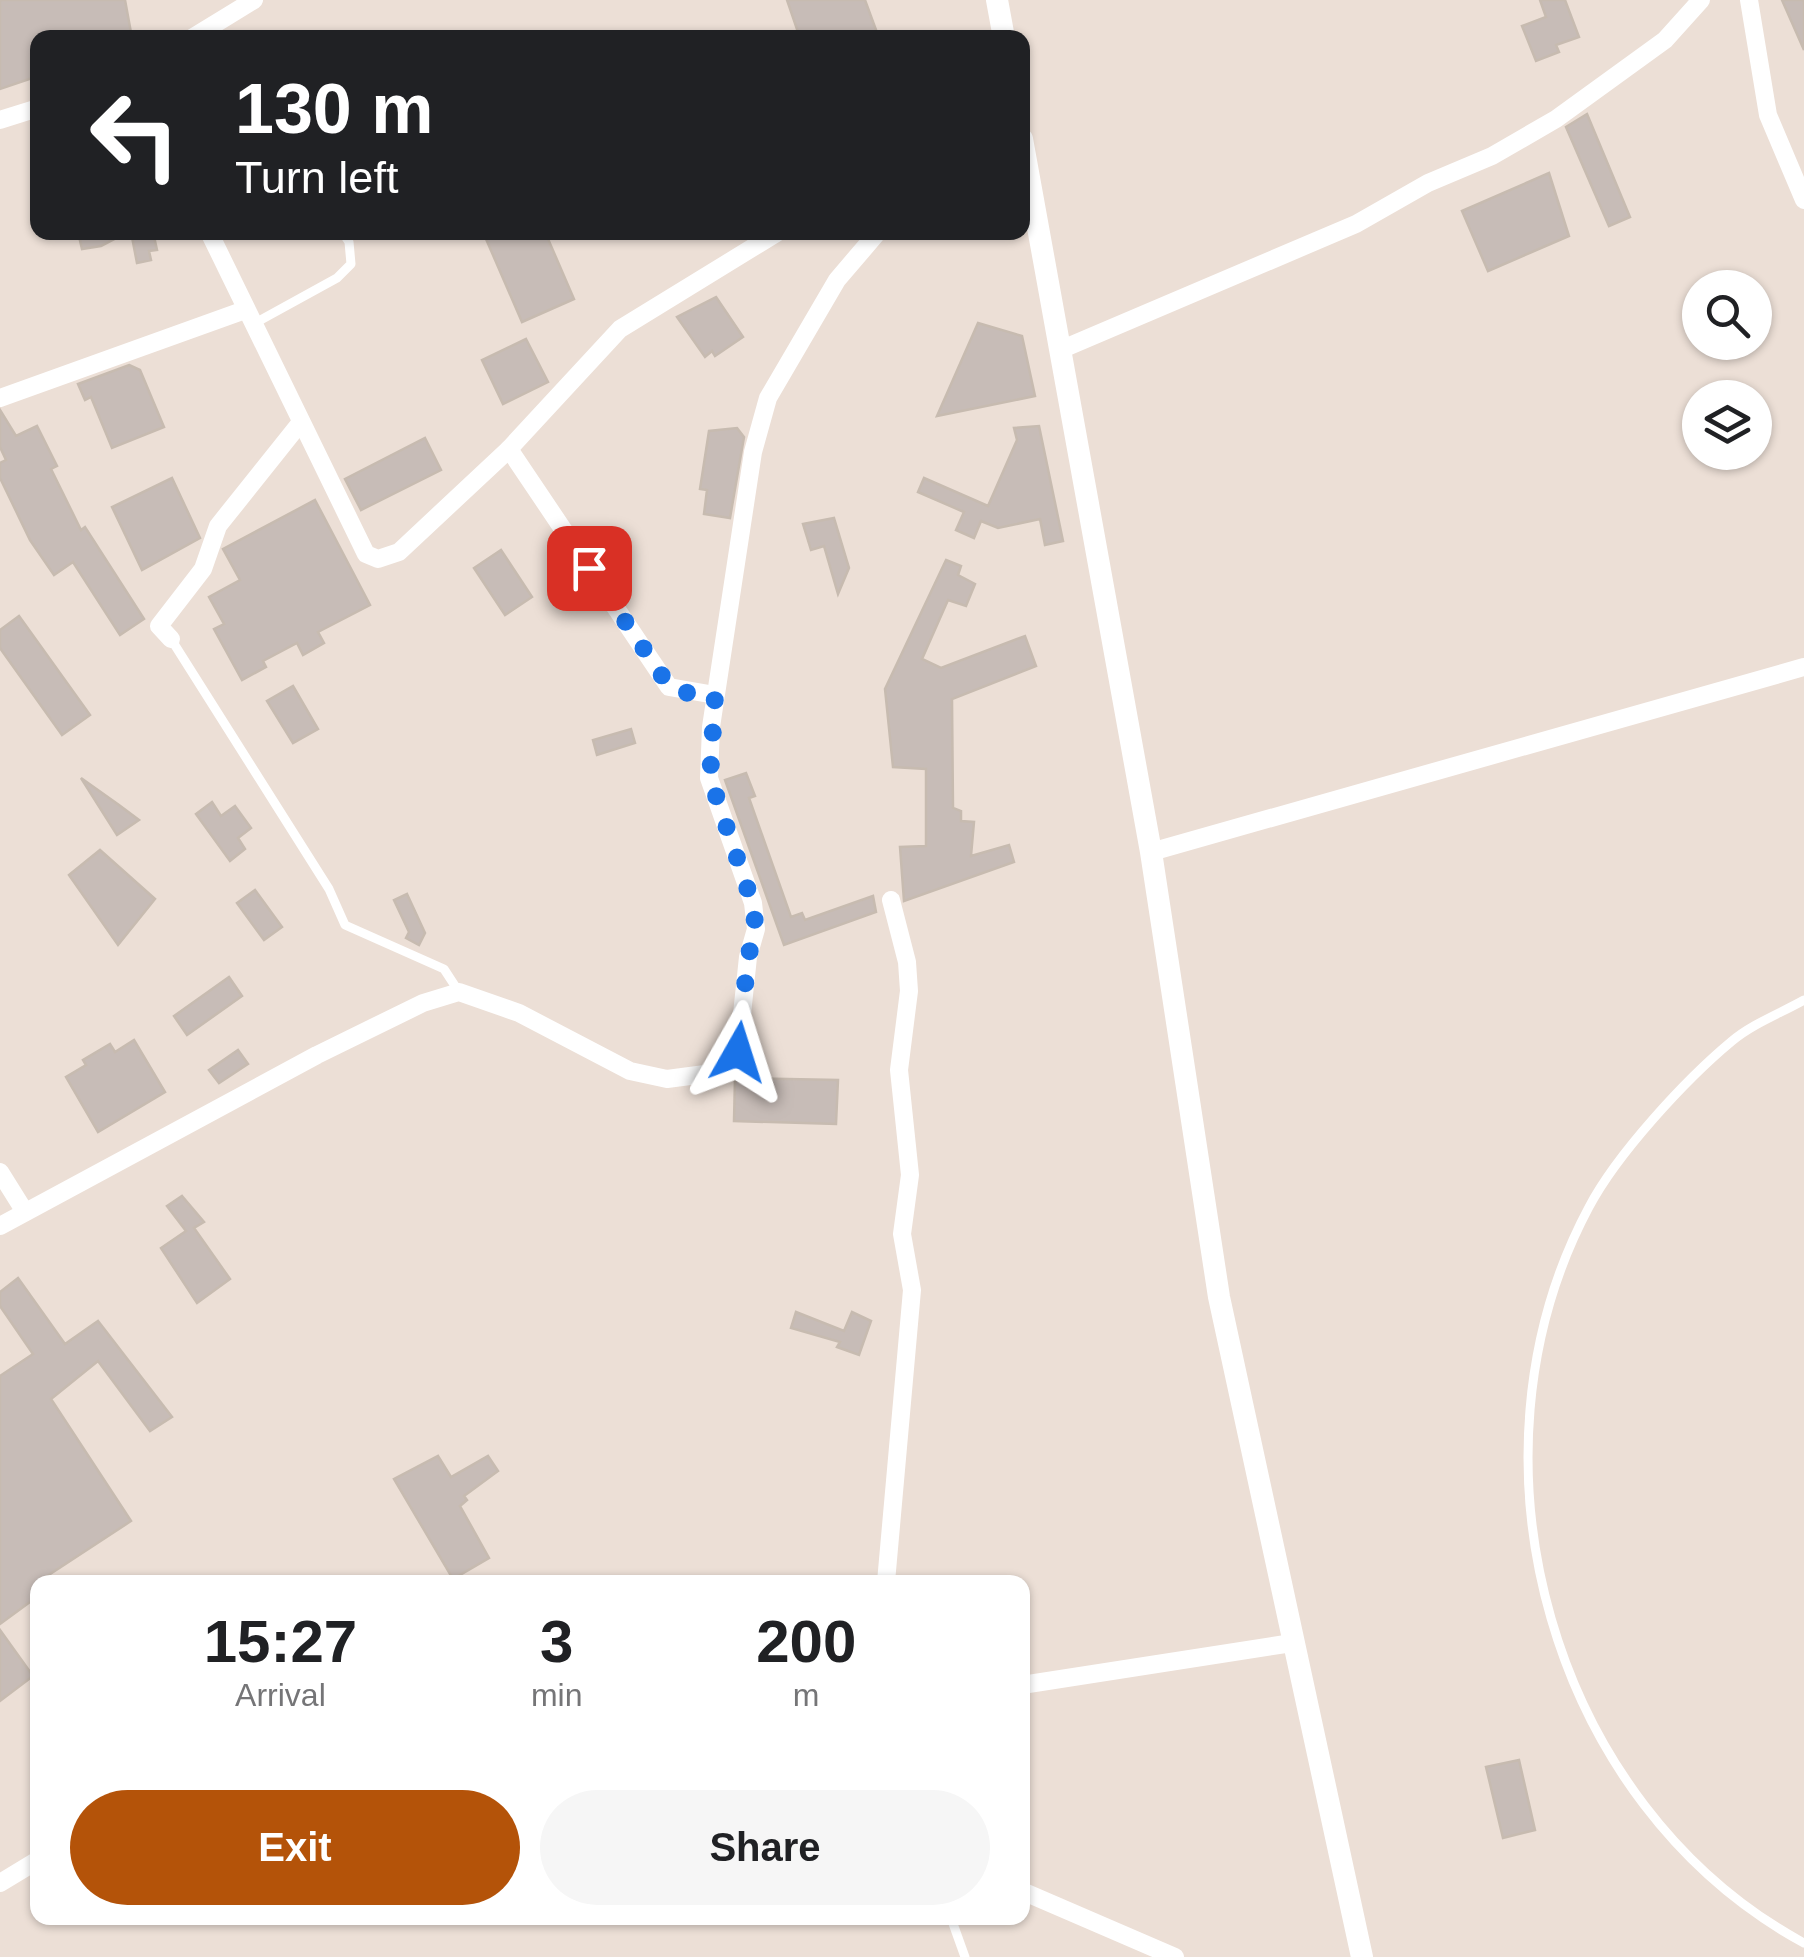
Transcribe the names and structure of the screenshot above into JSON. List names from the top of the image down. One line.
{"page":{"turn":["130 m","Turn left"],"eta":["15:27","Arrival","3","min","200","m"],"buttons":["Exit","Share"]}}
